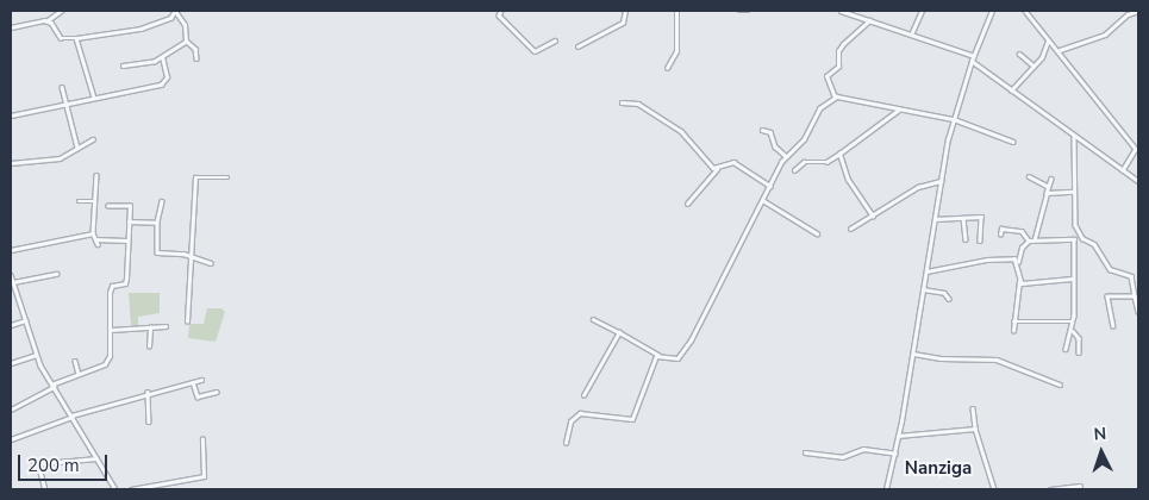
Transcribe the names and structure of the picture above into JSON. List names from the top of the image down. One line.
{"districts":["Nanziga"],"scale_bar":"200 m","north":"top"}
